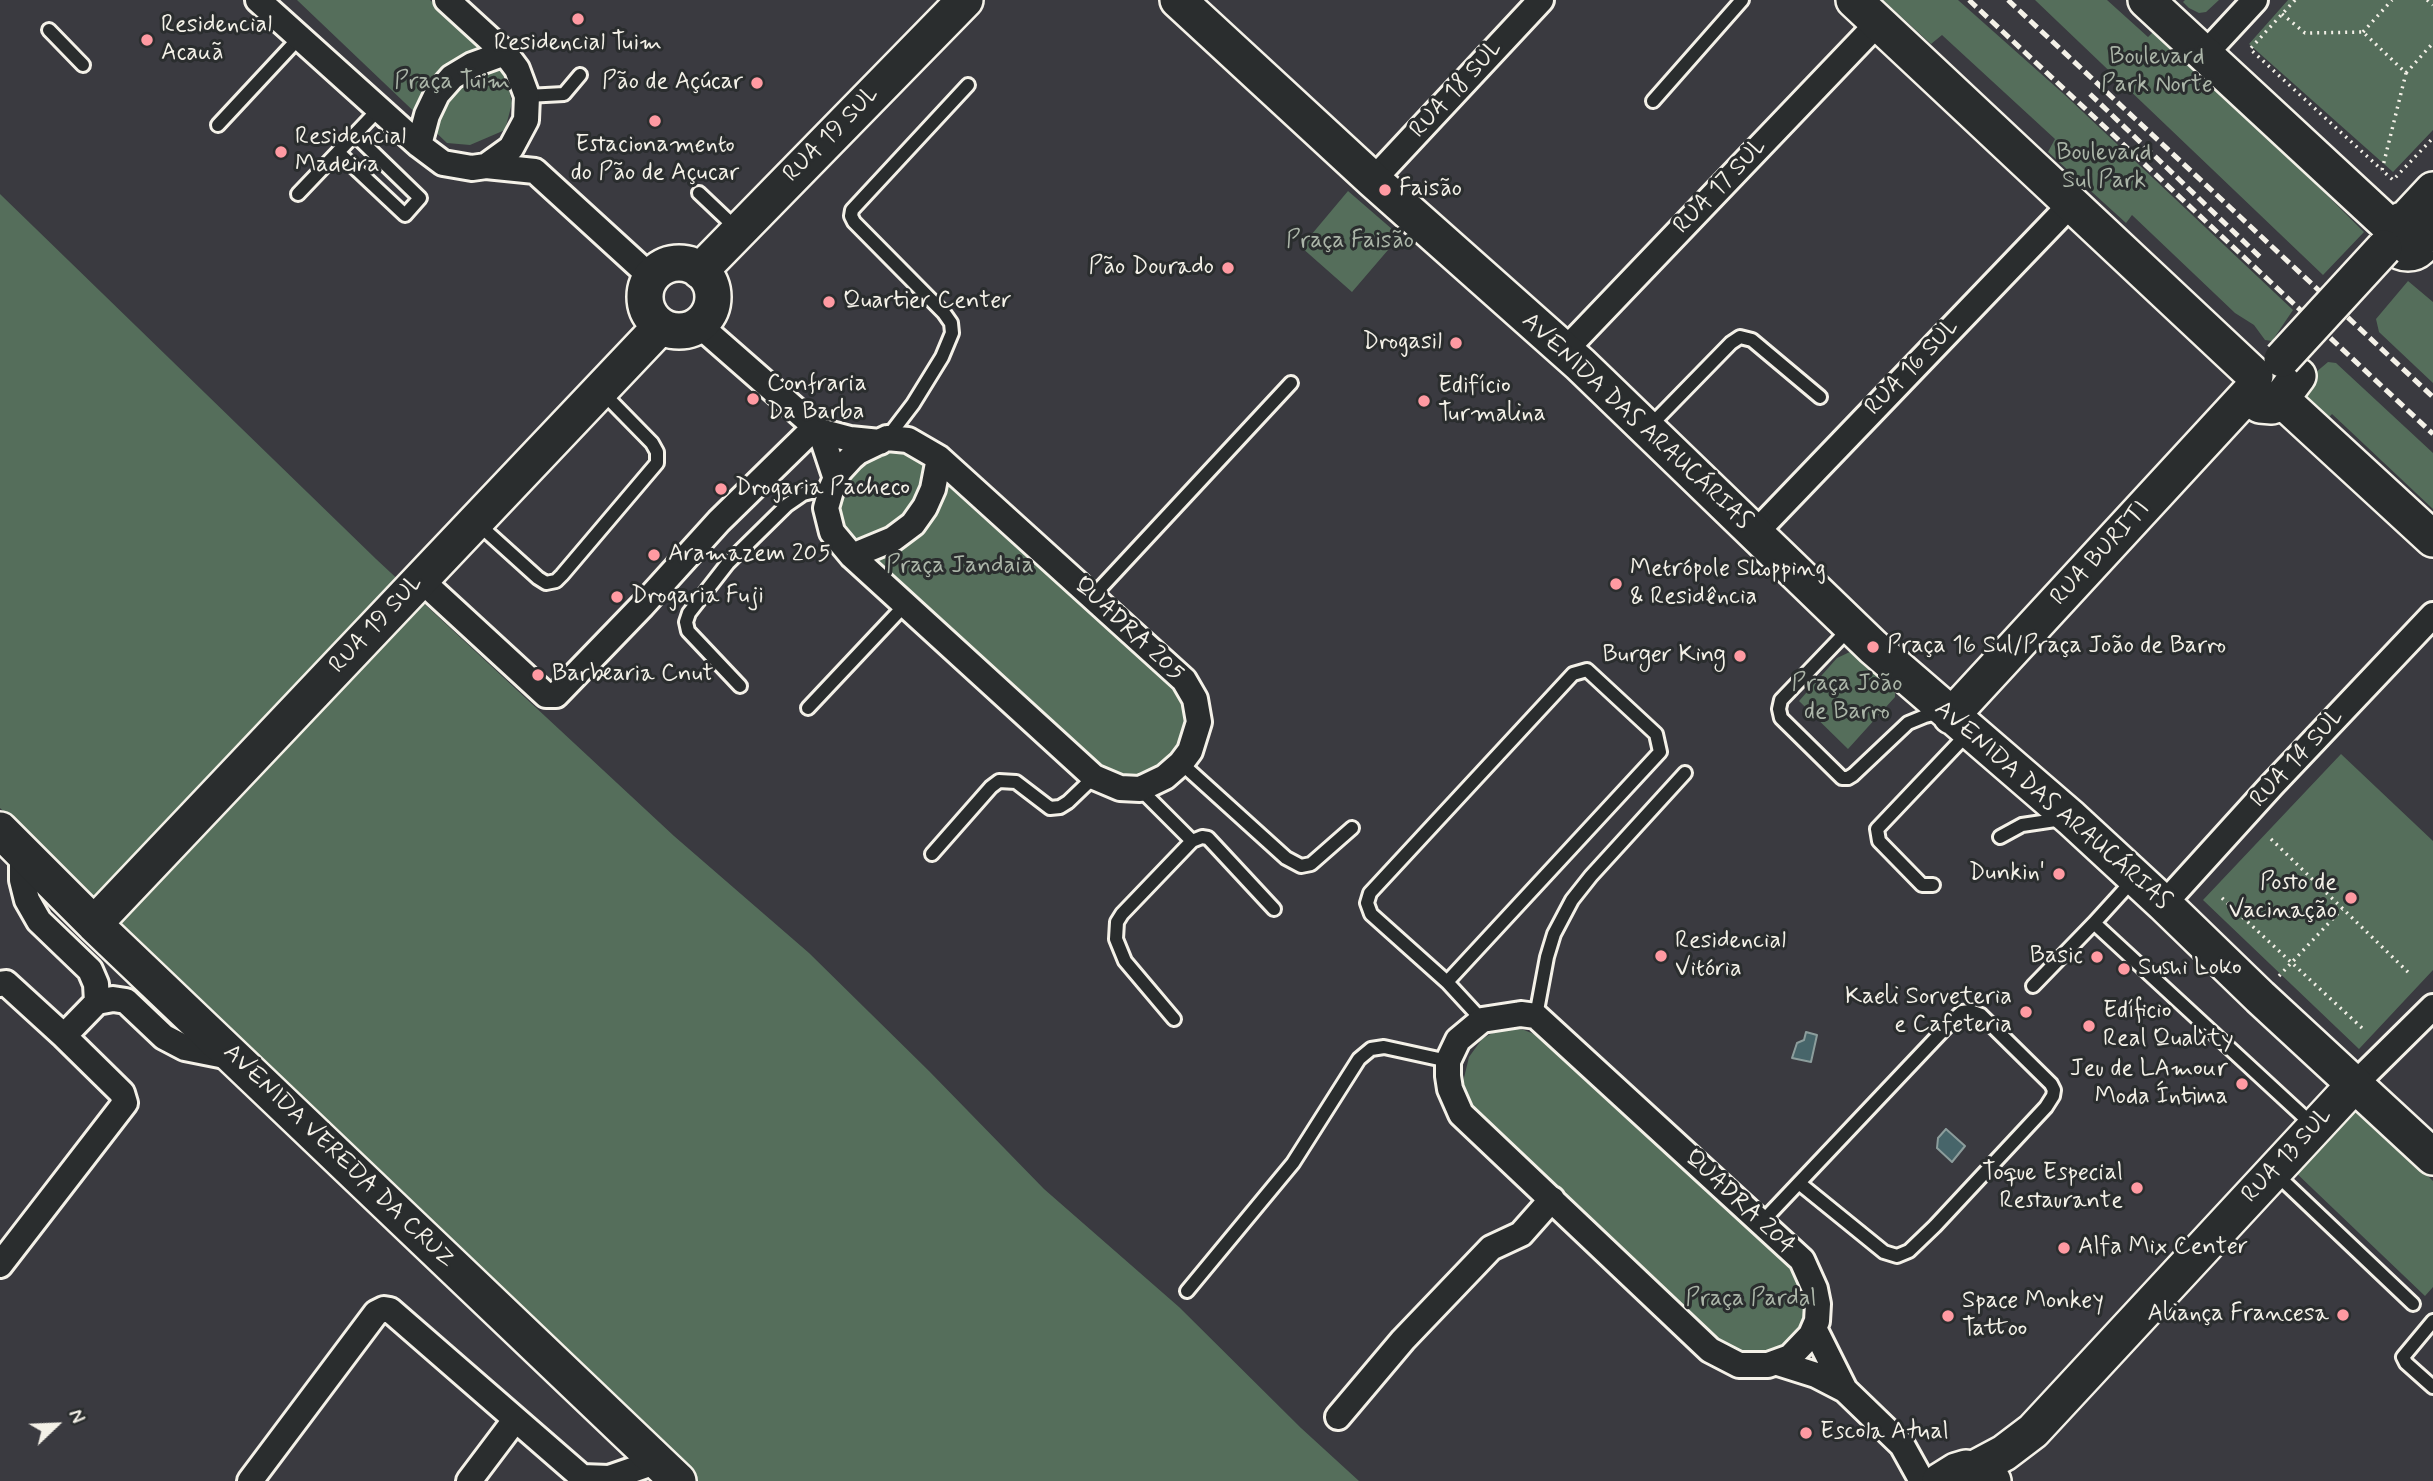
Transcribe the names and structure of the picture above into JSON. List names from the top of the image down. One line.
{"streets":{"street":["RUA 18 SUL","RUA 19 SUL","RUA 17 SUL","RUA 16 SUL","AVENIDA DAS ARAUCÁRIAS","RUA BURITI","QUADRA 205","RUA 14 SUL","RUA 13 SUL","AVENIDA VEREDA DA CRUZ","QUADRA 204"]},"crossings":[["RUA 18 SUL","AVENIDA DAS ARAUCÁRIAS"],["RUA 19 SUL","QUADRA 205"],["RUA 19 SUL","AVENIDA VEREDA DA CRUZ"],["RUA 17 SUL","AVENIDA DAS ARAUCÁRIAS"],["RUA 16 SUL","AVENIDA DAS ARAUCÁRIAS"],["AVENIDA DAS ARAUCÁRIAS","RUA BURITI"],["AVENIDA DAS ARAUCÁRIAS","RUA 14 SUL"],["AVENIDA DAS ARAUCÁRIAS","RUA 13 SUL"]],"parks":["Boulevard Park Norte","Praça Tuim","Boulevard Sul Park","Praça Faisão","Praça Jandaia","Praça João de Barro","Praça Pardal"],"places":["Residencial Tuim","Residencial Acauã","Pão de Açúcar","Estacionamento do Pão de Açucar","Residencial Madeira","Faisão","Pão Dourado","Quartier Center","Drogasil","Confraria Da Barba","Edifício Turmalina","Drogaria Pacheco","Aramazem 205","Metrópole Shopping & Residência","Drogaria Fuji","Praça 16 Sul/Praça João de Barro","Burger King","Barbearia Cnut","Dunkin'","Posto de Vacinação","Residencial Vitória","Basic","Sushi Loko","Kaeli Sorveteria e Cafeteria","Edíficio Real Quality","Jeu de LAmour Moda Íntima","Toque Especial Restaurante","Alfa Mix Center","Aliança Francesa","Space Monkey Tattoo","Escola Atual"],"north":"top right"}
